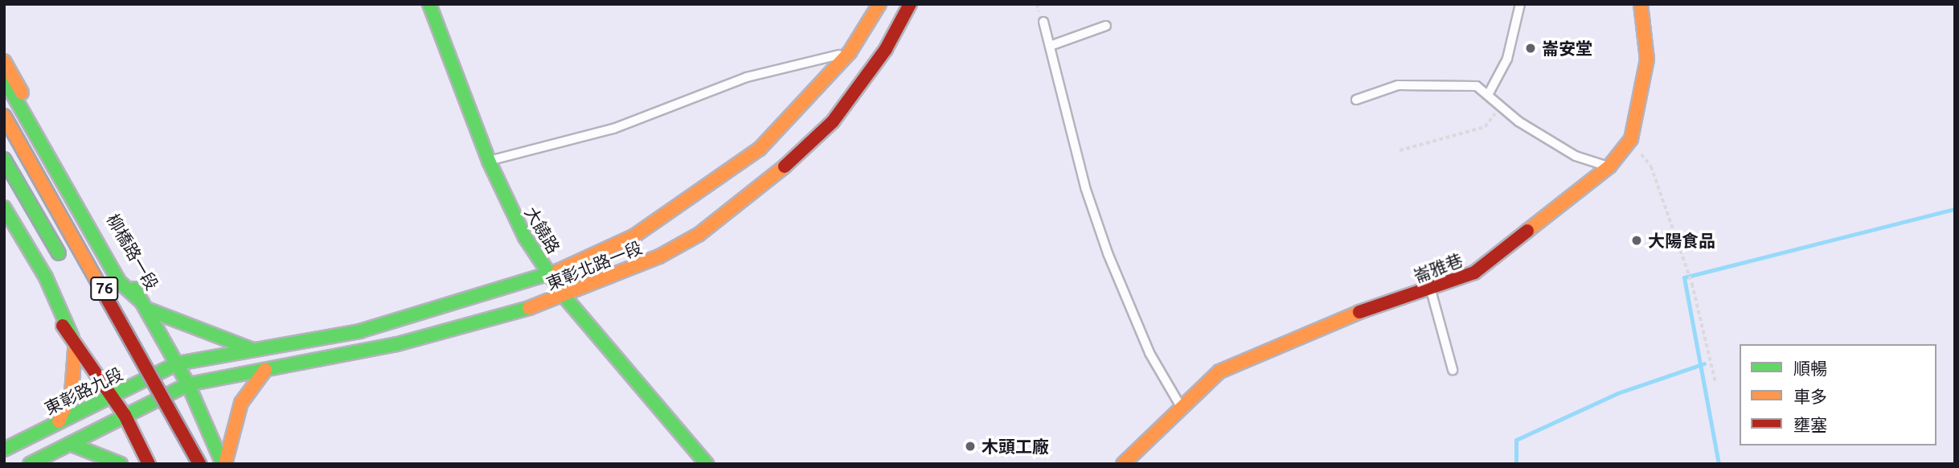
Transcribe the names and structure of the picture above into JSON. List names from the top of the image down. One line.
{"streets":{"main road":["大饒路","柳橋路一段","東彰北路一段","崙雅巷","76","東彰路九段"]},"crossings":[["大饒路","東彰北路一段"],["柳橋路一段","東彰北路一段"],["柳橋路一段","東彰路九段"],["東彰北路一段","東彰路九段"]],"places":["崙安堂","大陽食品","木頭工廠"],"legend":["順暢","車多","壅塞"]}
